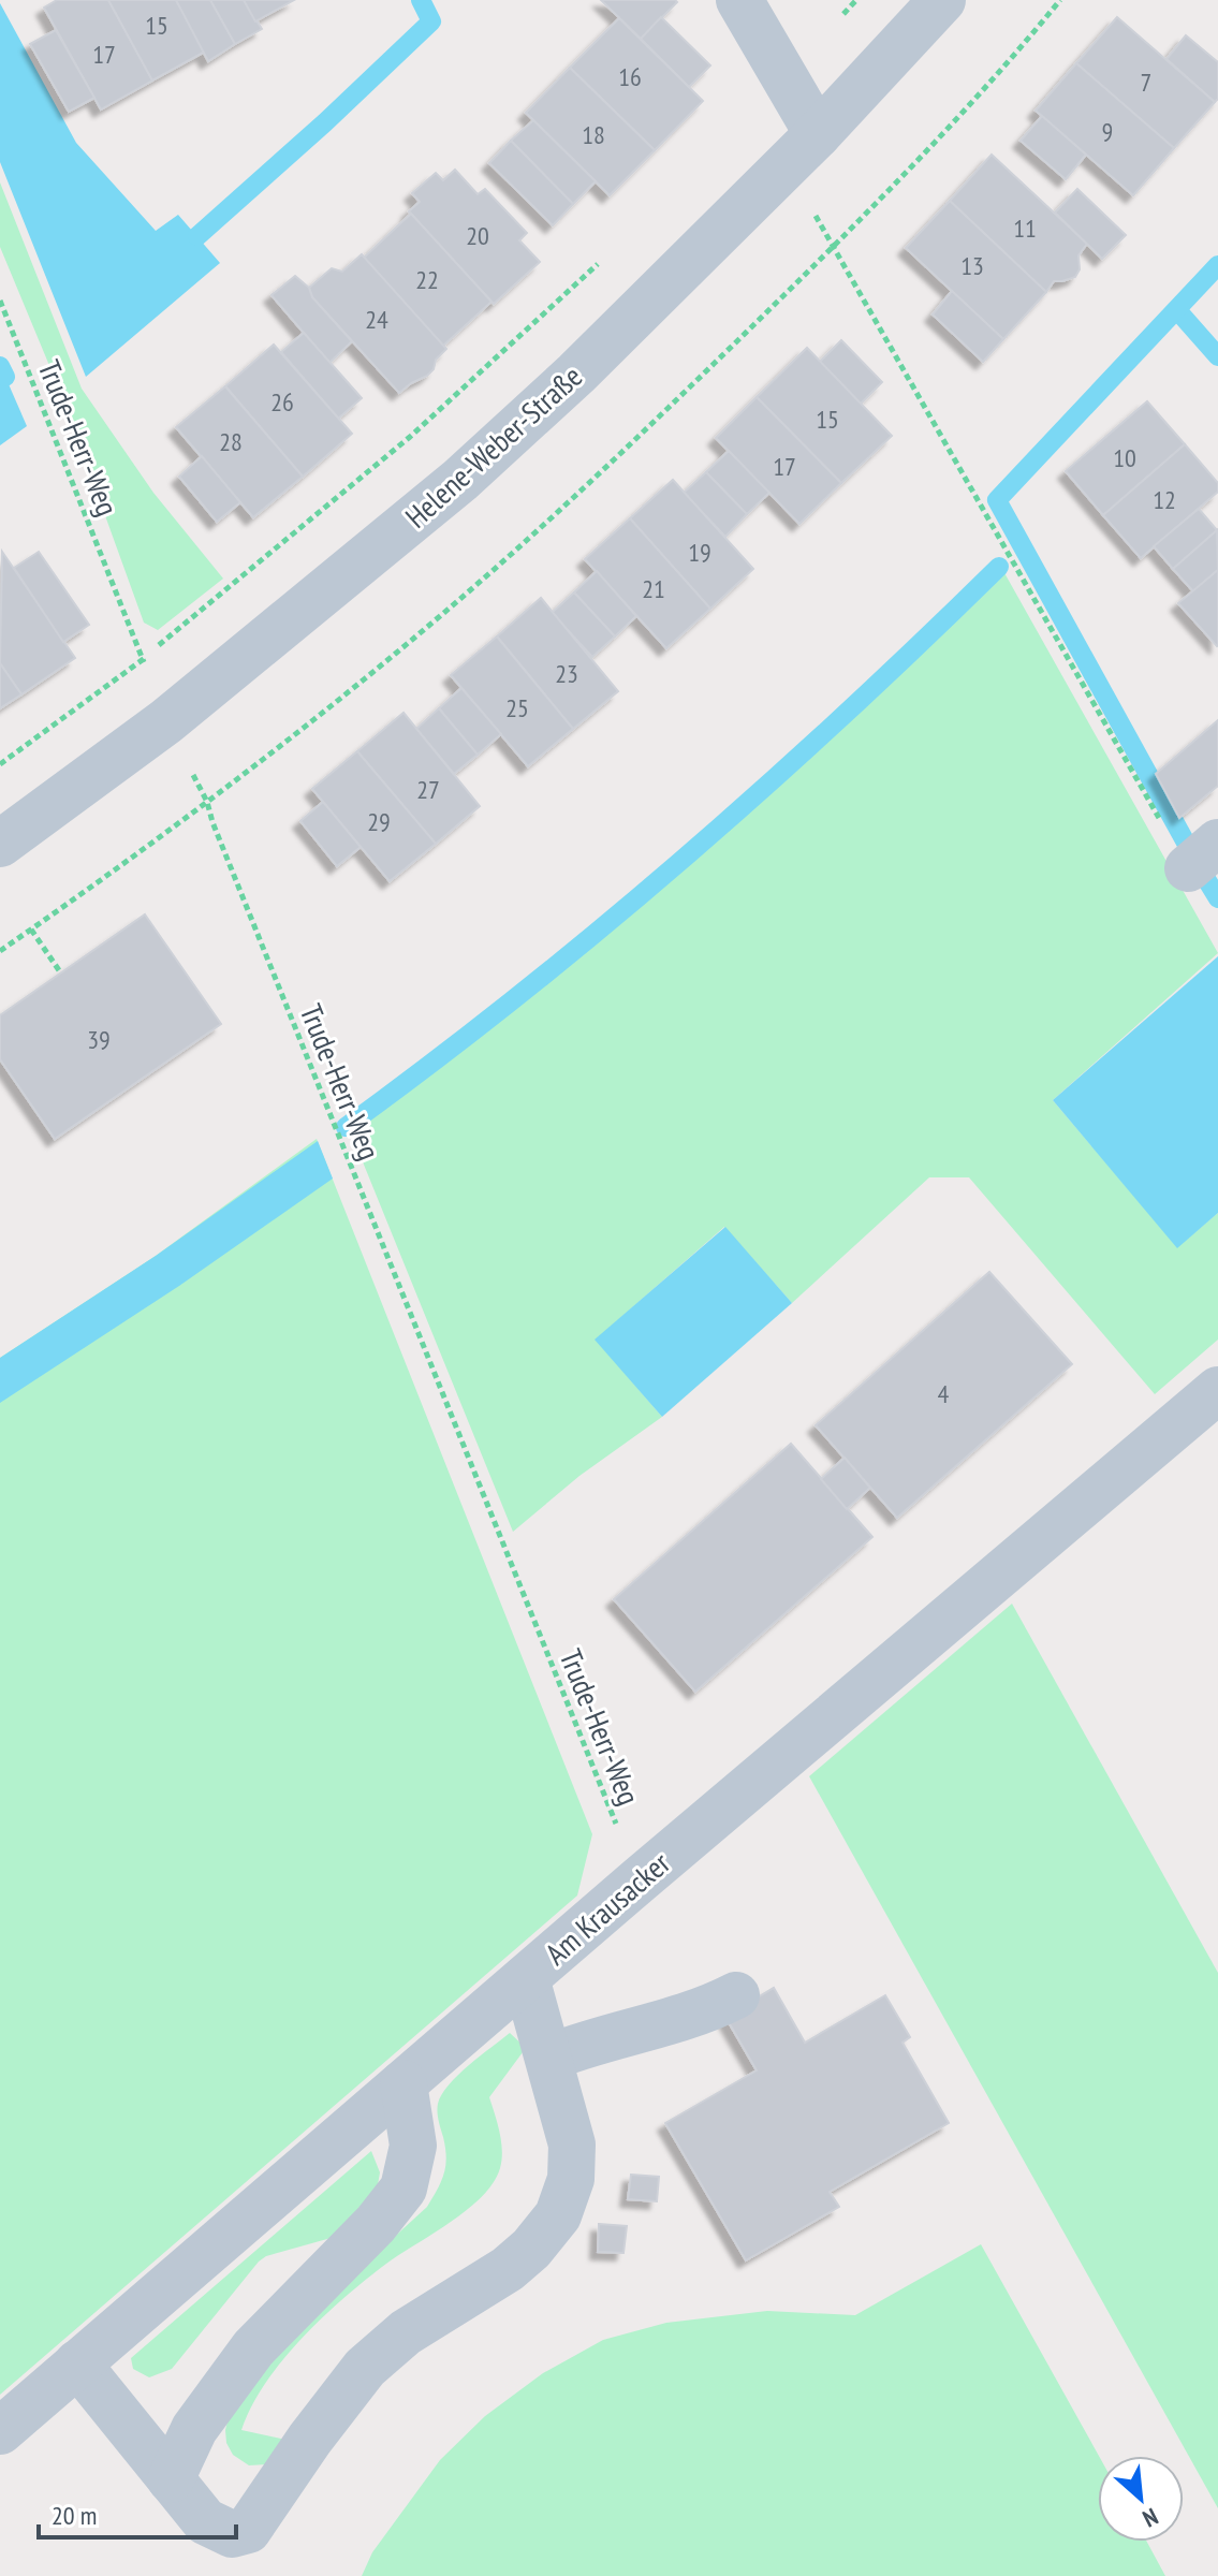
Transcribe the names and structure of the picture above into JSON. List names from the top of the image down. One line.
{"streets":{"street":["Helene-Weber-Straße","Am Krausacker"],"path":["Trude-Herr-Weg"]},"crossings":[["Trude-Herr-Weg","Helene-Weber-Straße"],["Trude-Herr-Weg","Am Krausacker"]],"house_numbers":["15","17","16","7","9","18","11","20","13","22","24","26","15","28","10","17","12","19","21","23","25","27","29","39","4"],"scale_bar":"20 m","north":"bottom right"}
